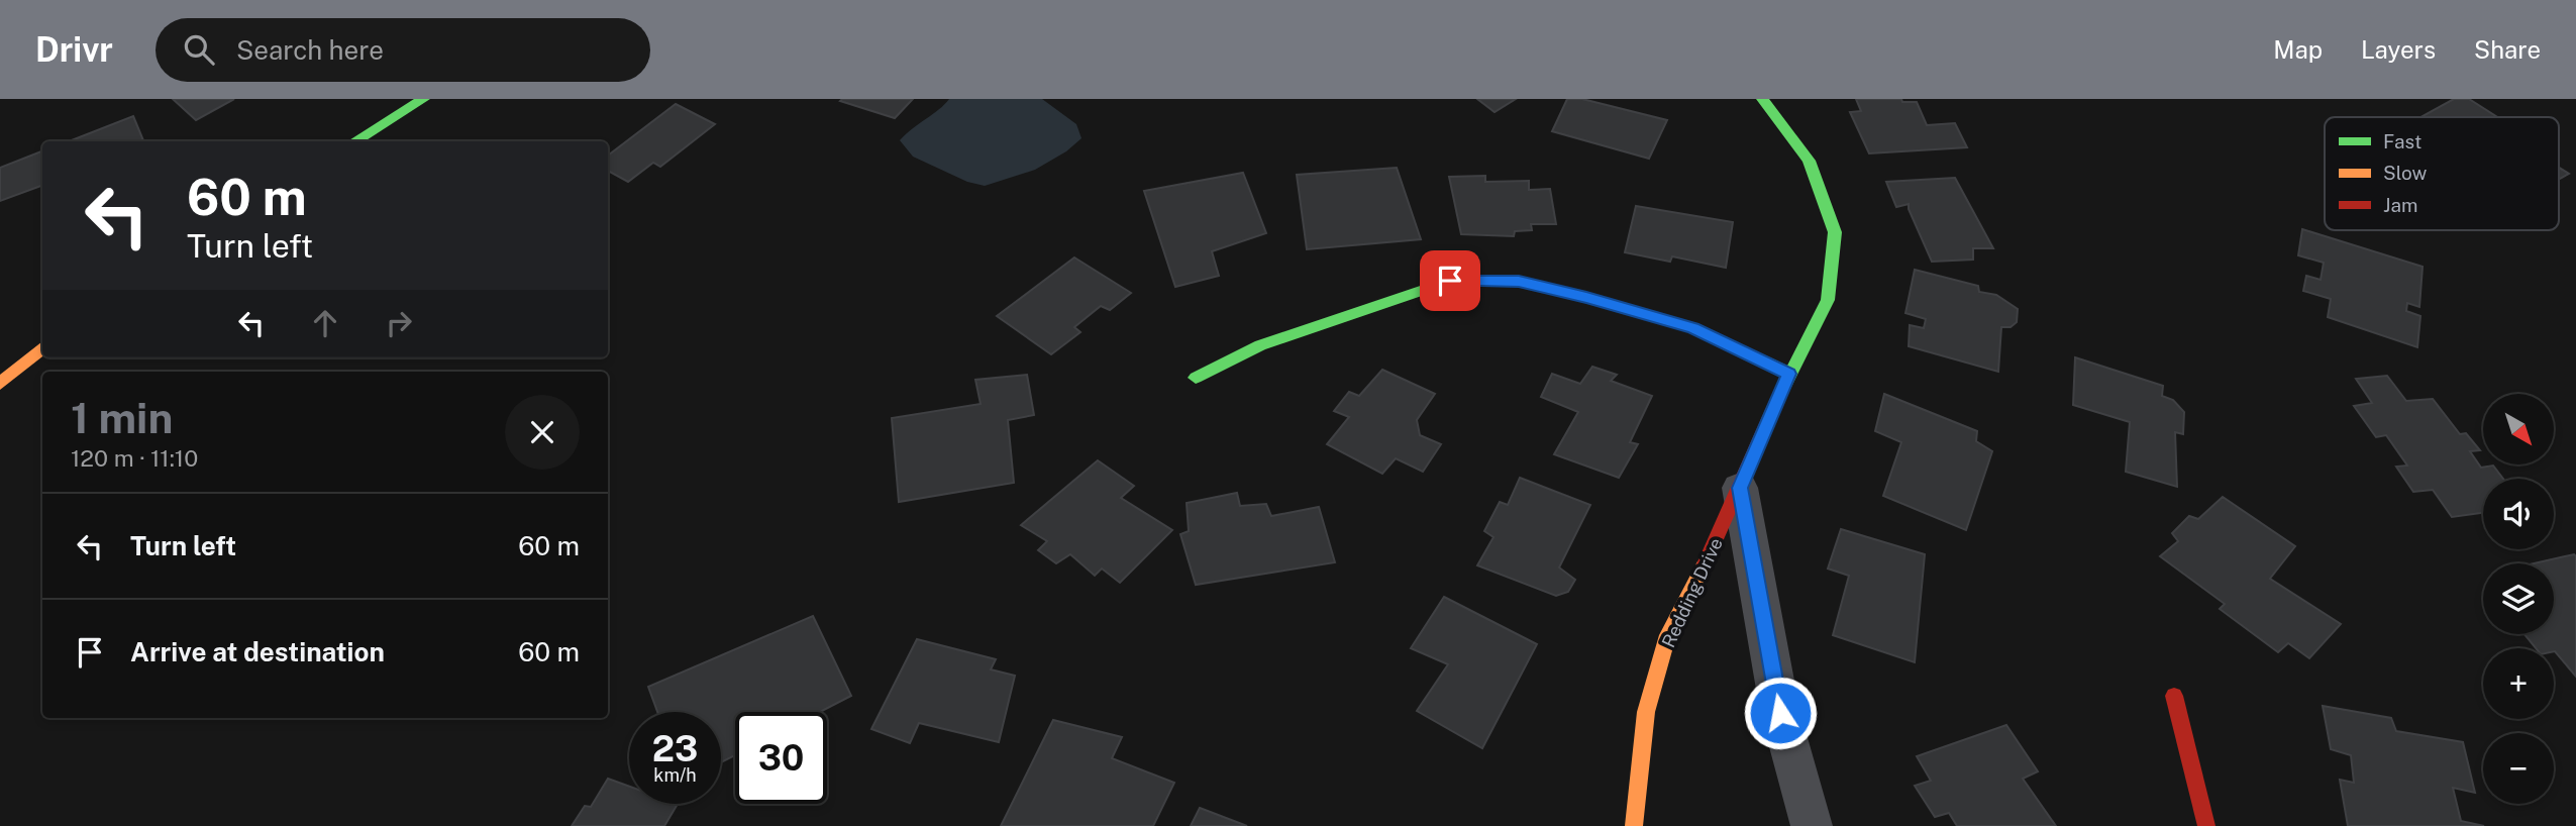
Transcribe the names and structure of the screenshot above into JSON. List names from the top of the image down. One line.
{"streets":{"street":["Redding Drive"]},"legend":["Fast","Slow","Jam"],"north":"bottom right","page":{"header":"Drivr","search":"Search here","nav":["Map","Layers","Share"],"turn":["60 m","Turn left"],"heading":["1 min","120 m · 11:10"],"map_buttons":["+","−"],"list":[{"name":"Turn left","value":"60 m"},{"name":"Arrive at destination","value":"60 m"}],"speed":"23 km/h","limit":"30"}}
